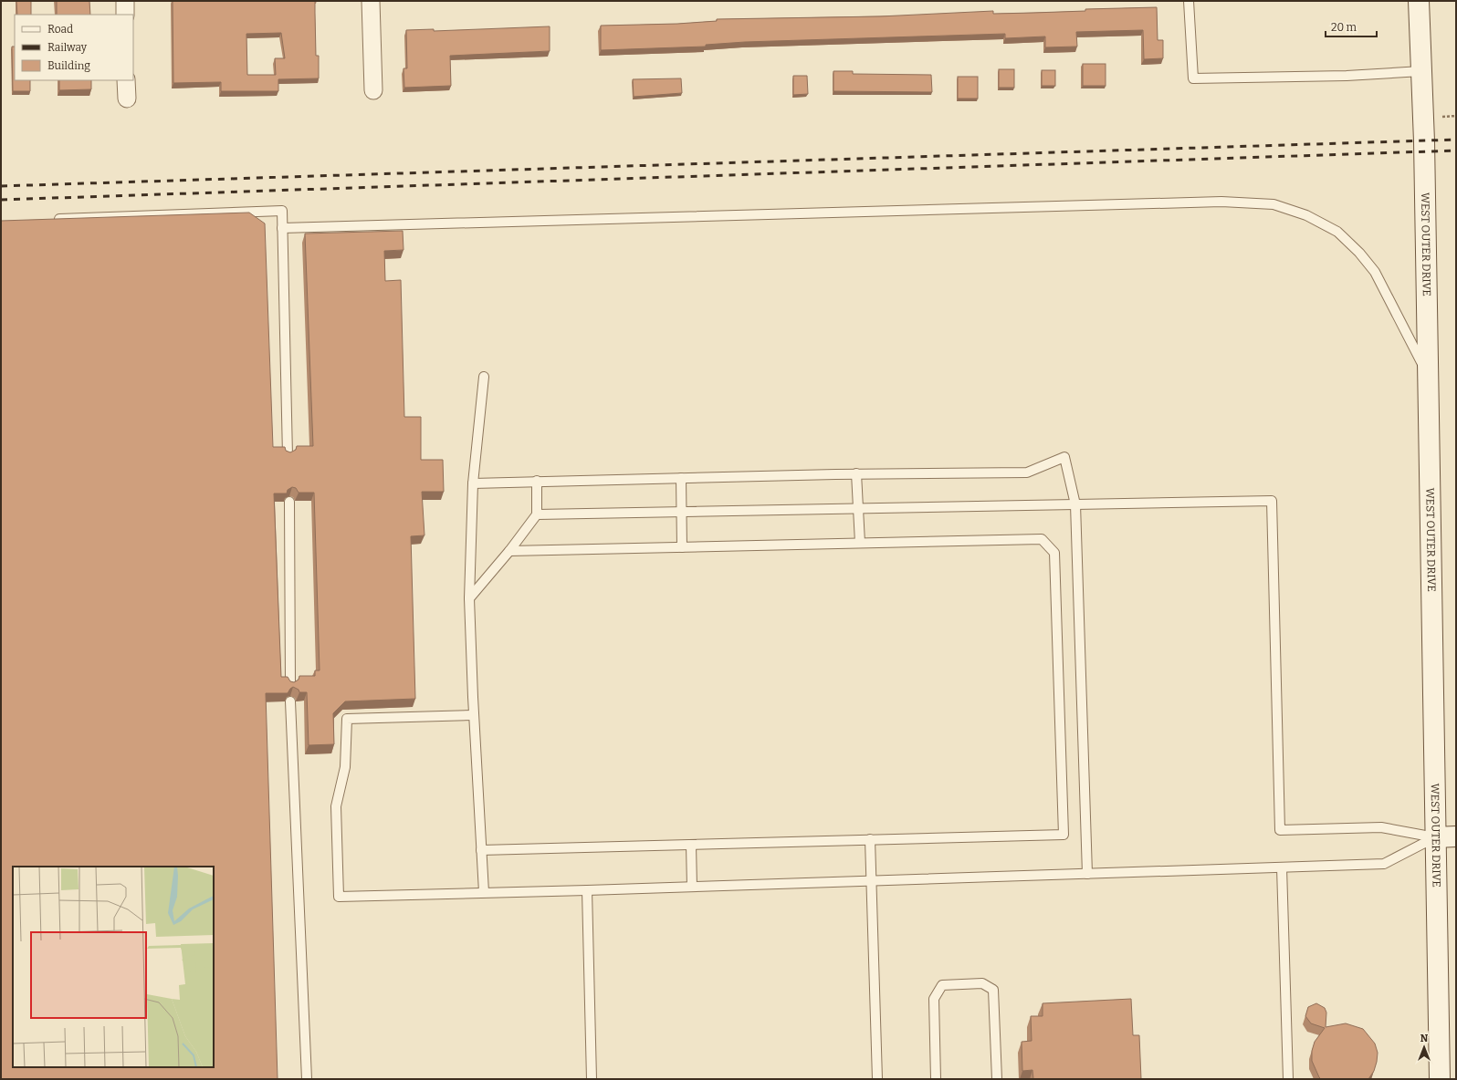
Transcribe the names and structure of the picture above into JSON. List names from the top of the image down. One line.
{"streets":{"main road":["WEST OUTER DRIVE"]},"legend":["Road","Railway","Building"],"scale_bar":"20 m","north":"top"}
